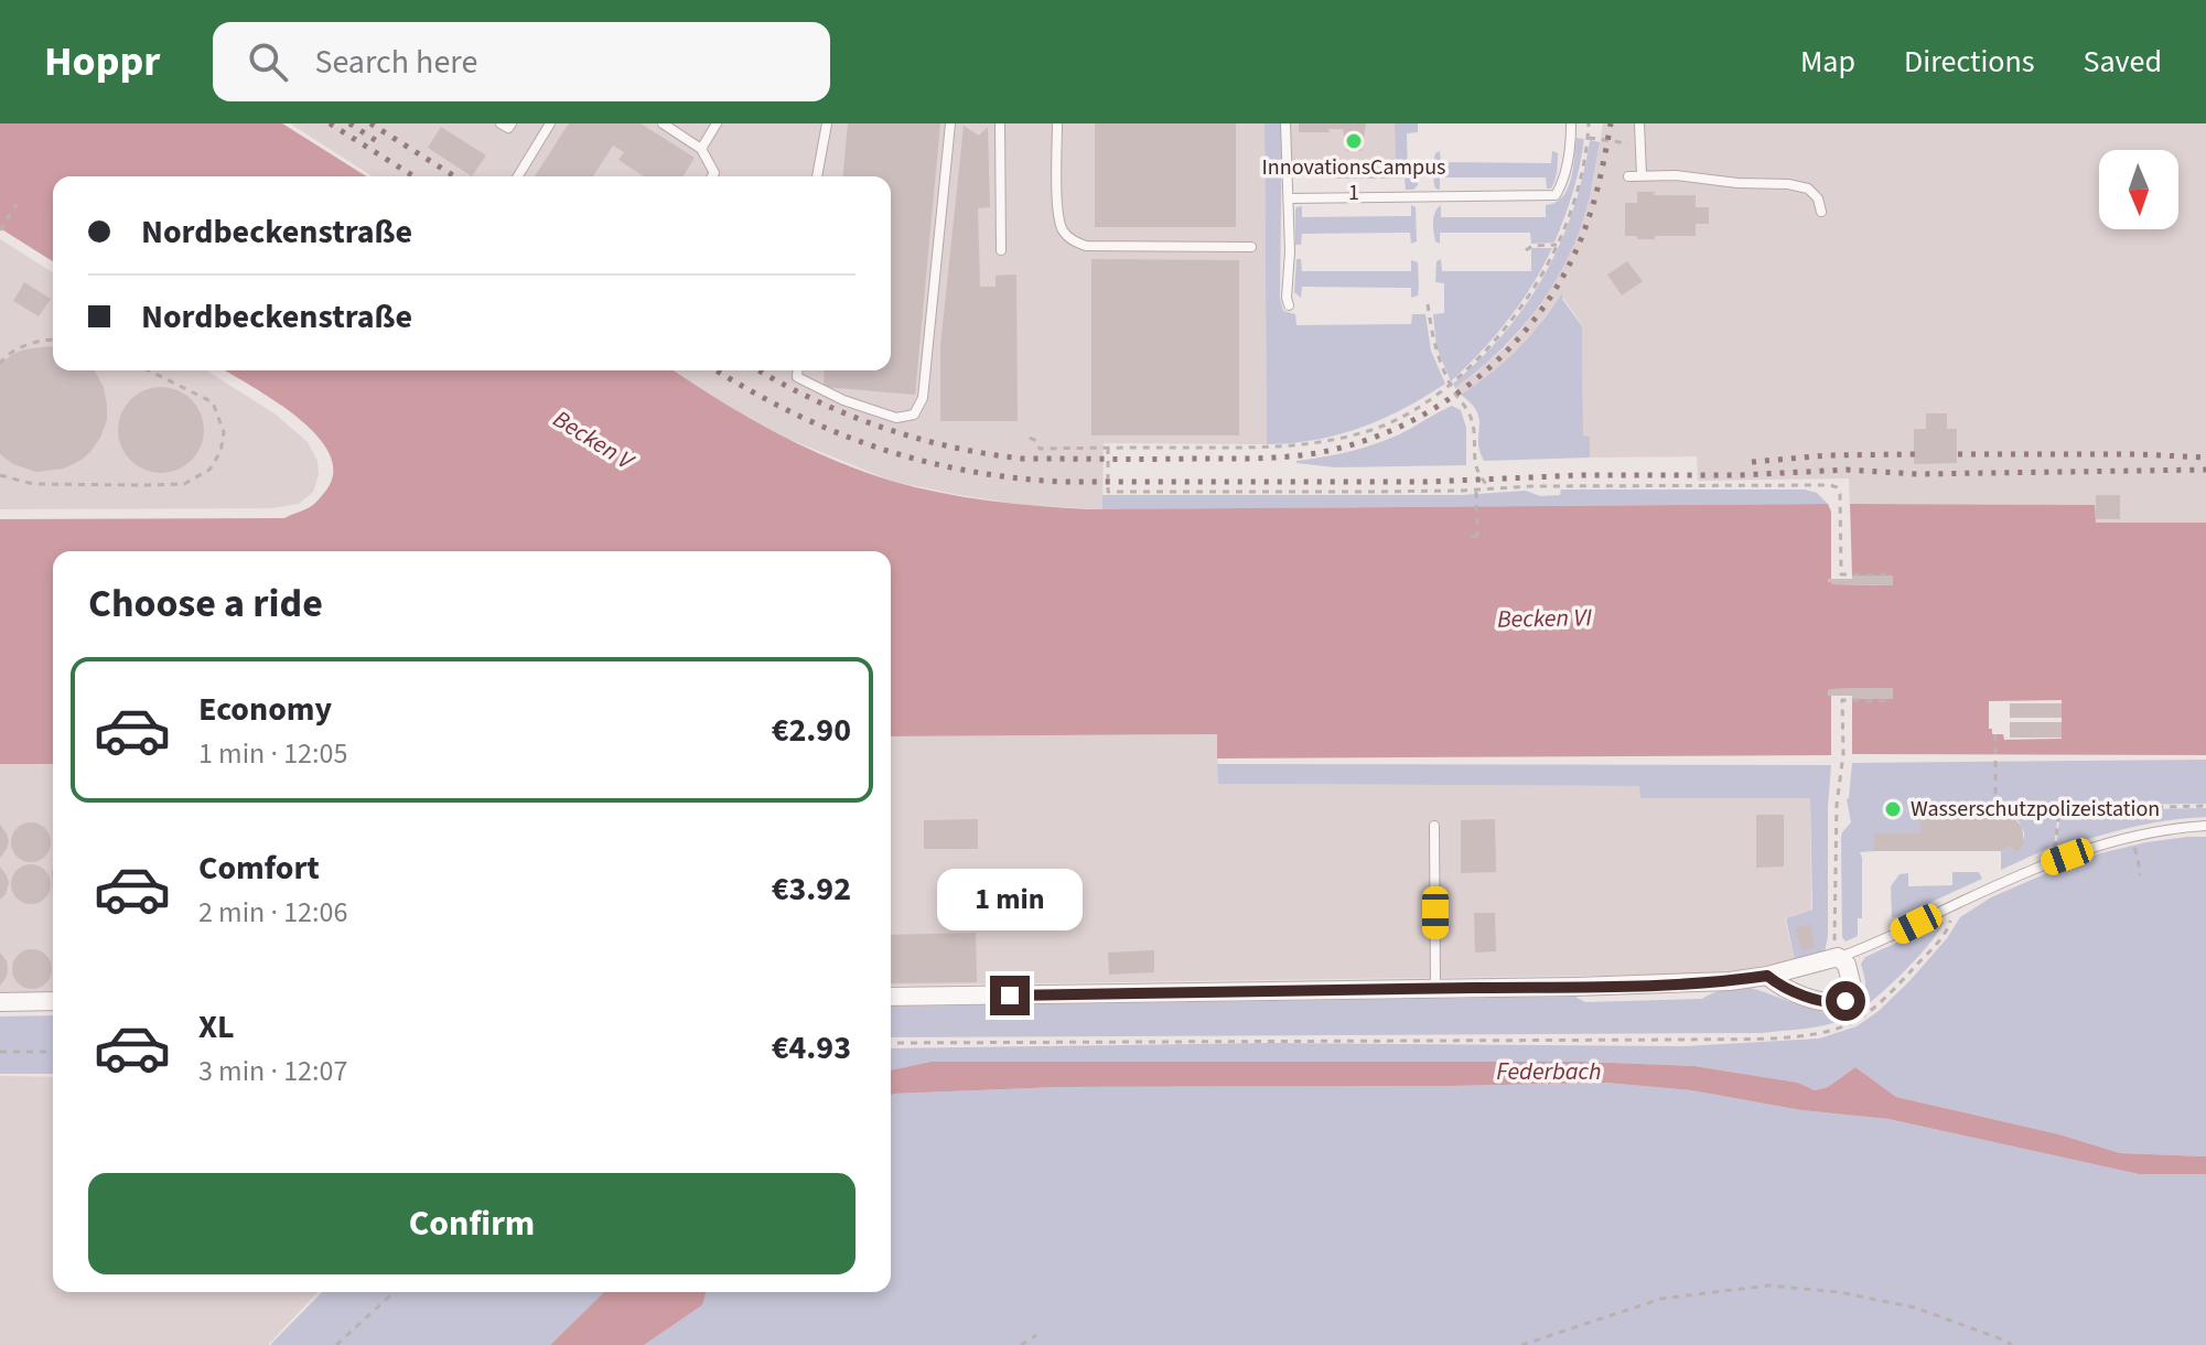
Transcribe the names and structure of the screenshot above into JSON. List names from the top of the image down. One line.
{"water":["Becken V","Becken VI","Federbach"],"places":["InnovationsCampus 1","Wasserschutzpolizeistation"],"north":"bottom","page":{"header":"Hoppr","search":"Search here","nav":["Map","Directions","Saved"],"banner":["Nordbeckenstraße","Nordbeckenstraße"],"heading":"Choose a ride","list":[{"name":"Economy","note":"1 min · 12:05","value":"€2.90"},{"name":"Comfort","note":"2 min · 12:06","value":"€3.92"},{"name":"XL","note":"3 min · 12:07","value":"€4.93"}],"bubble":"1 min","buttons":"Confirm"}}
